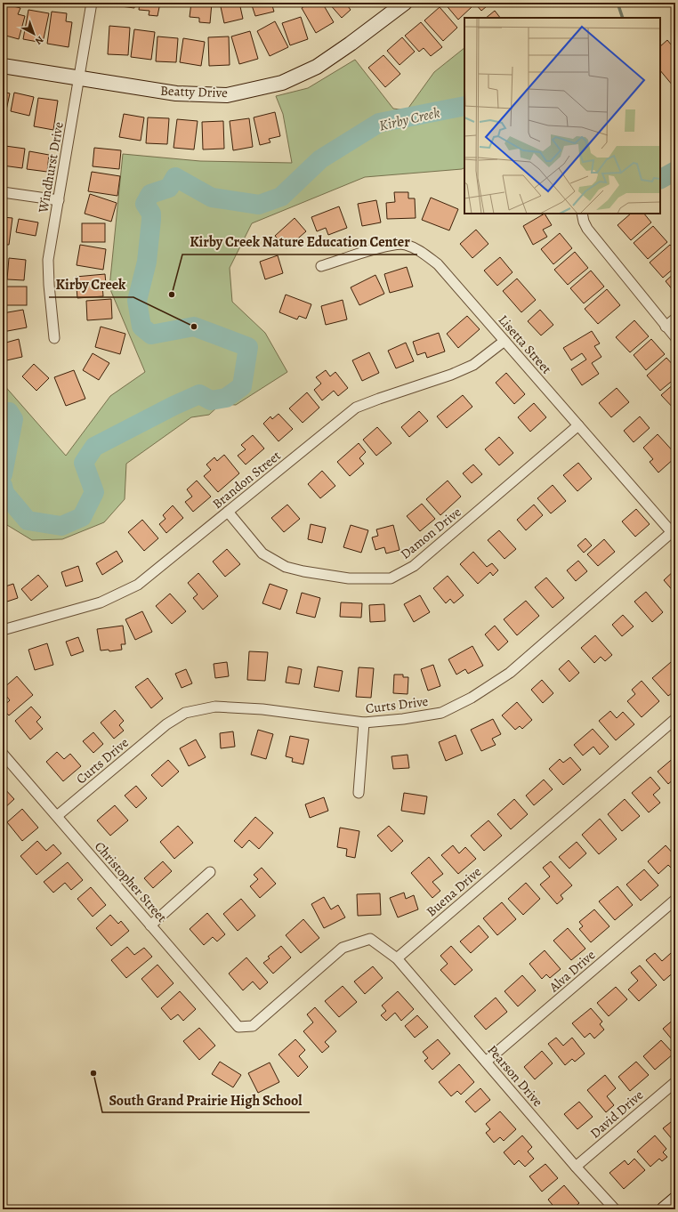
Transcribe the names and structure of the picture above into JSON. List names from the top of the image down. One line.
{"streets":{"street":["Beatty Drive","Windhurst Drive","Lisetta Street","Brandon Street","Damon Drive","Curts Drive","Christopher Street","Buena Drive","Alva Drive","Pearson Drive","David Drive"]},"crossings":[["Beatty Drive","Windhurst Drive"],["Lisetta Street","Brandon Street"],["Lisetta Street","Damon Drive"],["Lisetta Street","Curts Drive"],["Brandon Street","Damon Drive"],["Curts Drive","Christopher Street"],["Christopher Street","Buena Drive"],["Christopher Street","Pearson Drive"],["Buena Drive","Pearson Drive"],["Alva Drive","Pearson Drive"],["Pearson Drive","David Drive"]],"water":["Kirby Creek"],"places":["Kirby Creek Nature Education Center","Kirby Creek","South Grand Prairie High School"],"north":"bottom right"}
